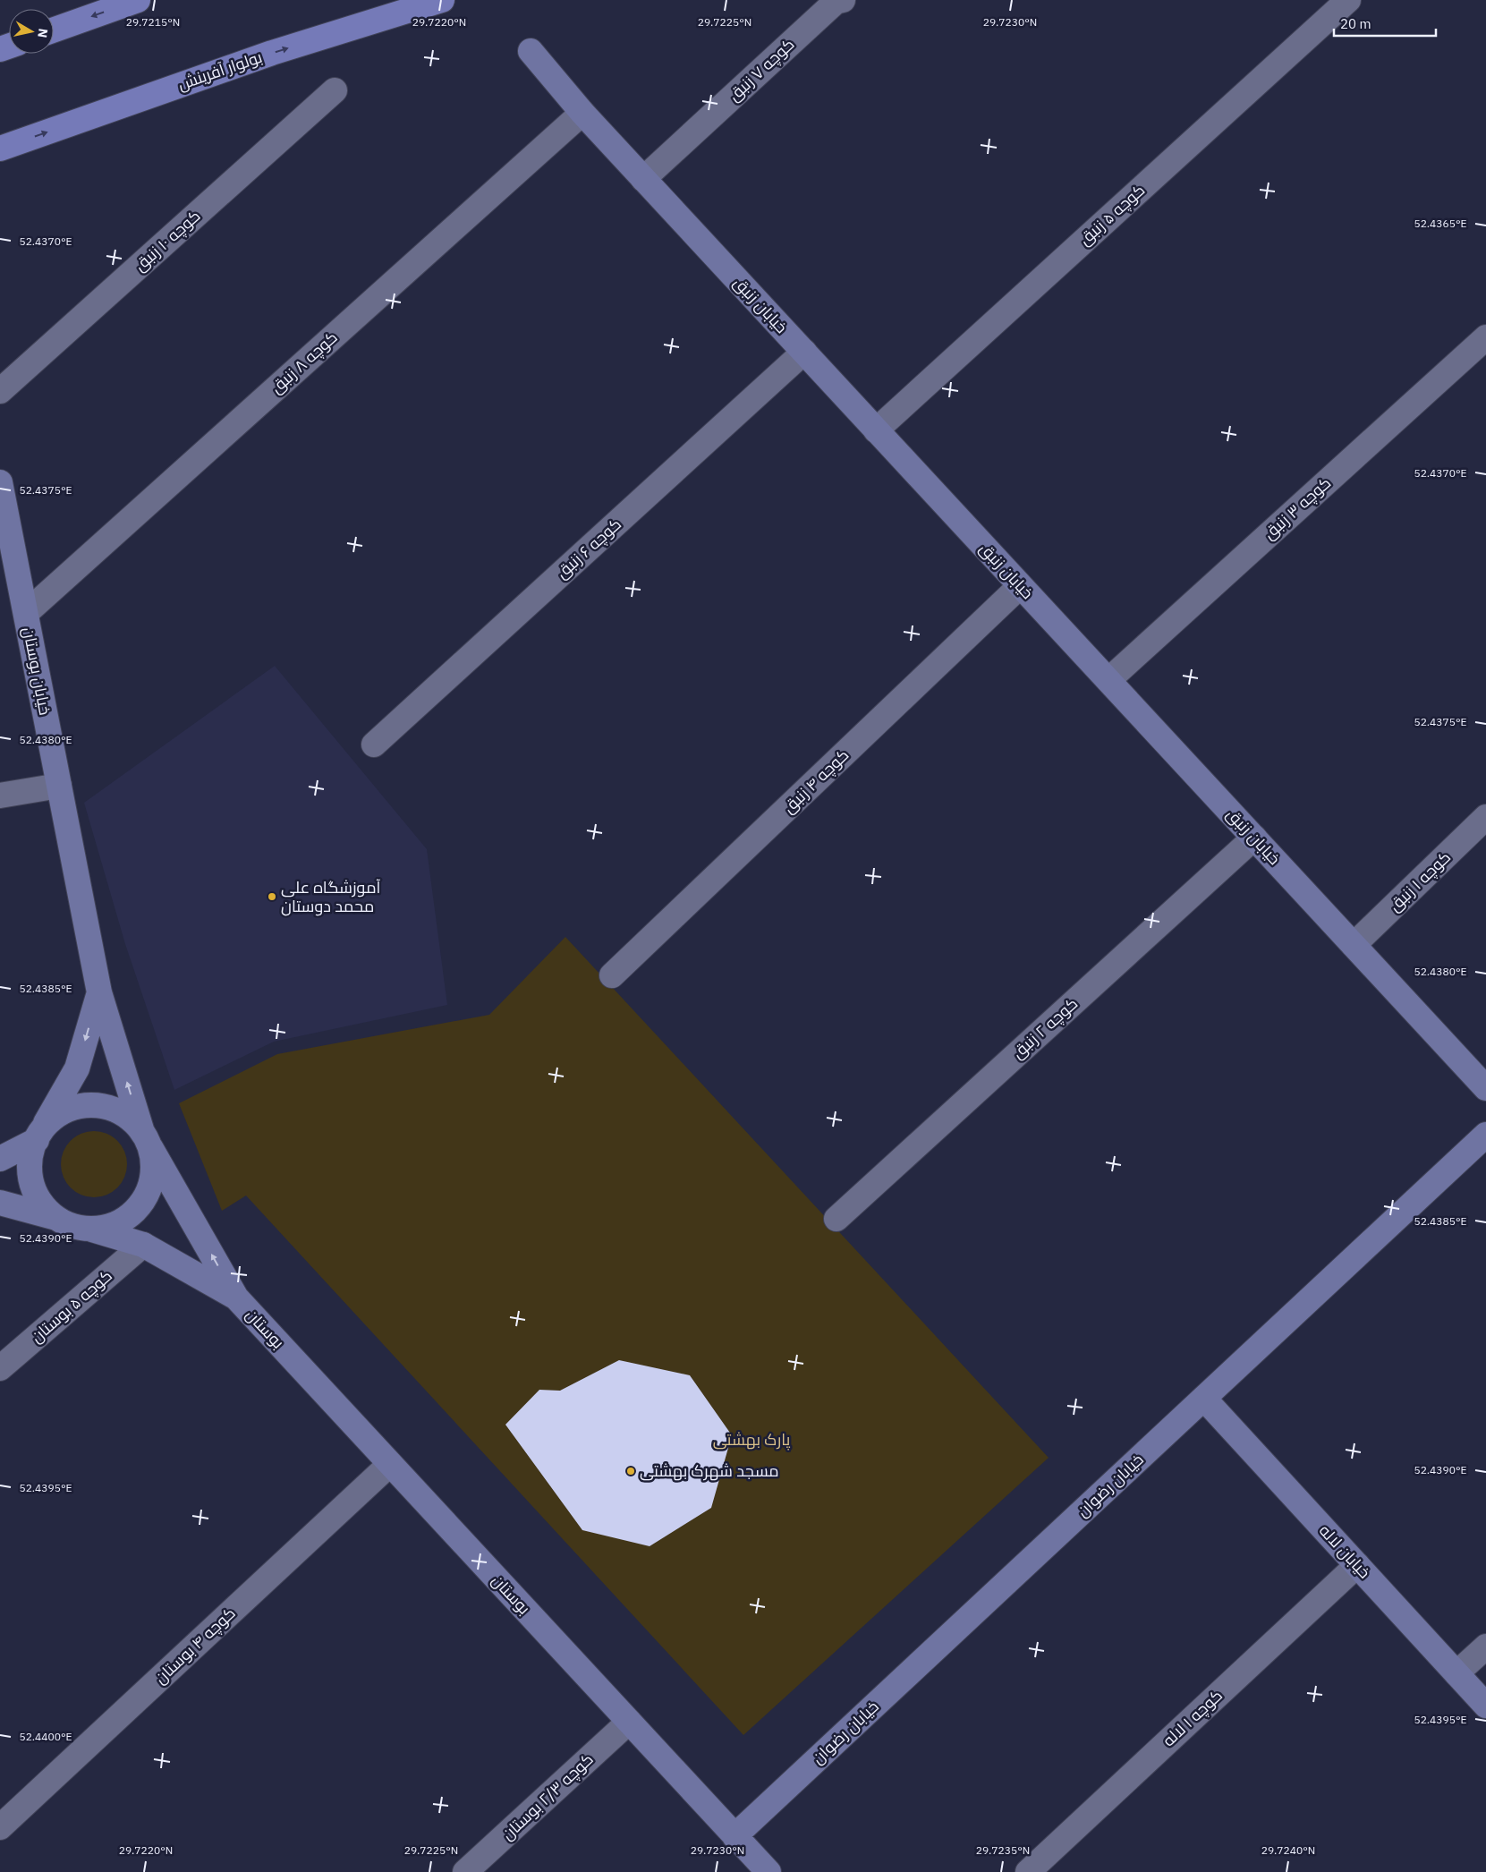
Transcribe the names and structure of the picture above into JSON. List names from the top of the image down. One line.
{"streets":{"main road":["بولوار آفرینش"],"street":["کوچه ۷ زنبق","کوچه ۵ زنبق","کوچه ۱۰ زنبق","خیابان زنبق","کوچه ۸ زنبق","کوچه ۳ زنبق","کوچه ۶ زنبق","خیابان بوستان","کوچه ۴ زنبق","کوچه ۱ زنبق","کوچه ۲ زنبق","کوچه ۵ بوستان","بوستان","خیابان رضوان","خیابان لاله","کوچه ۴ بوستان","کوچه ۱ لاله","کوچه ۲/۳ بوستان"]},"crossings":[["کوچه ۷ زنبق","خیابان زنبق"],["کوچه ۵ زنبق","خیابان زنبق"],["خیابان زنبق","کوچه ۸ زنبق"],["خیابان زنبق","کوچه ۳ زنبق"],["خیابان زنبق","کوچه ۶ زنبق"],["خیابان زنبق","کوچه ۴ زنبق"],["خیابان زنبق","کوچه ۱ زنبق"],["خیابان زنبق","کوچه ۲ زنبق"],["کوچه ۸ زنبق","خیابان بوستان"],["بوستان","خیابان رضوان"],["بوستان","کوچه ۴ بوستان"],["بوستان","کوچه ۲/۳ بوستان"],["خیابان رضوان","خیابان لاله"],["خیابان لاله","کوچه ۱ لاله"]],"one_way":["بولوار آفرینش"],"parks":["پارک بهشتی"],"places":["آموزشگاه علی محمد دوستان","مسجد شهرک بهشتی"],"scale_bar":"20 m","north":"right","coordinates":["29.7215°N","29.7220°N","29.7225°N","29.7230°N","52.4365°E","52.4370°E","52.4375°E","52.4380°E","52.4385°E","52.4390°E","52.4395°E","52.4400°E","29.7235°N","29.7240°N"]}
